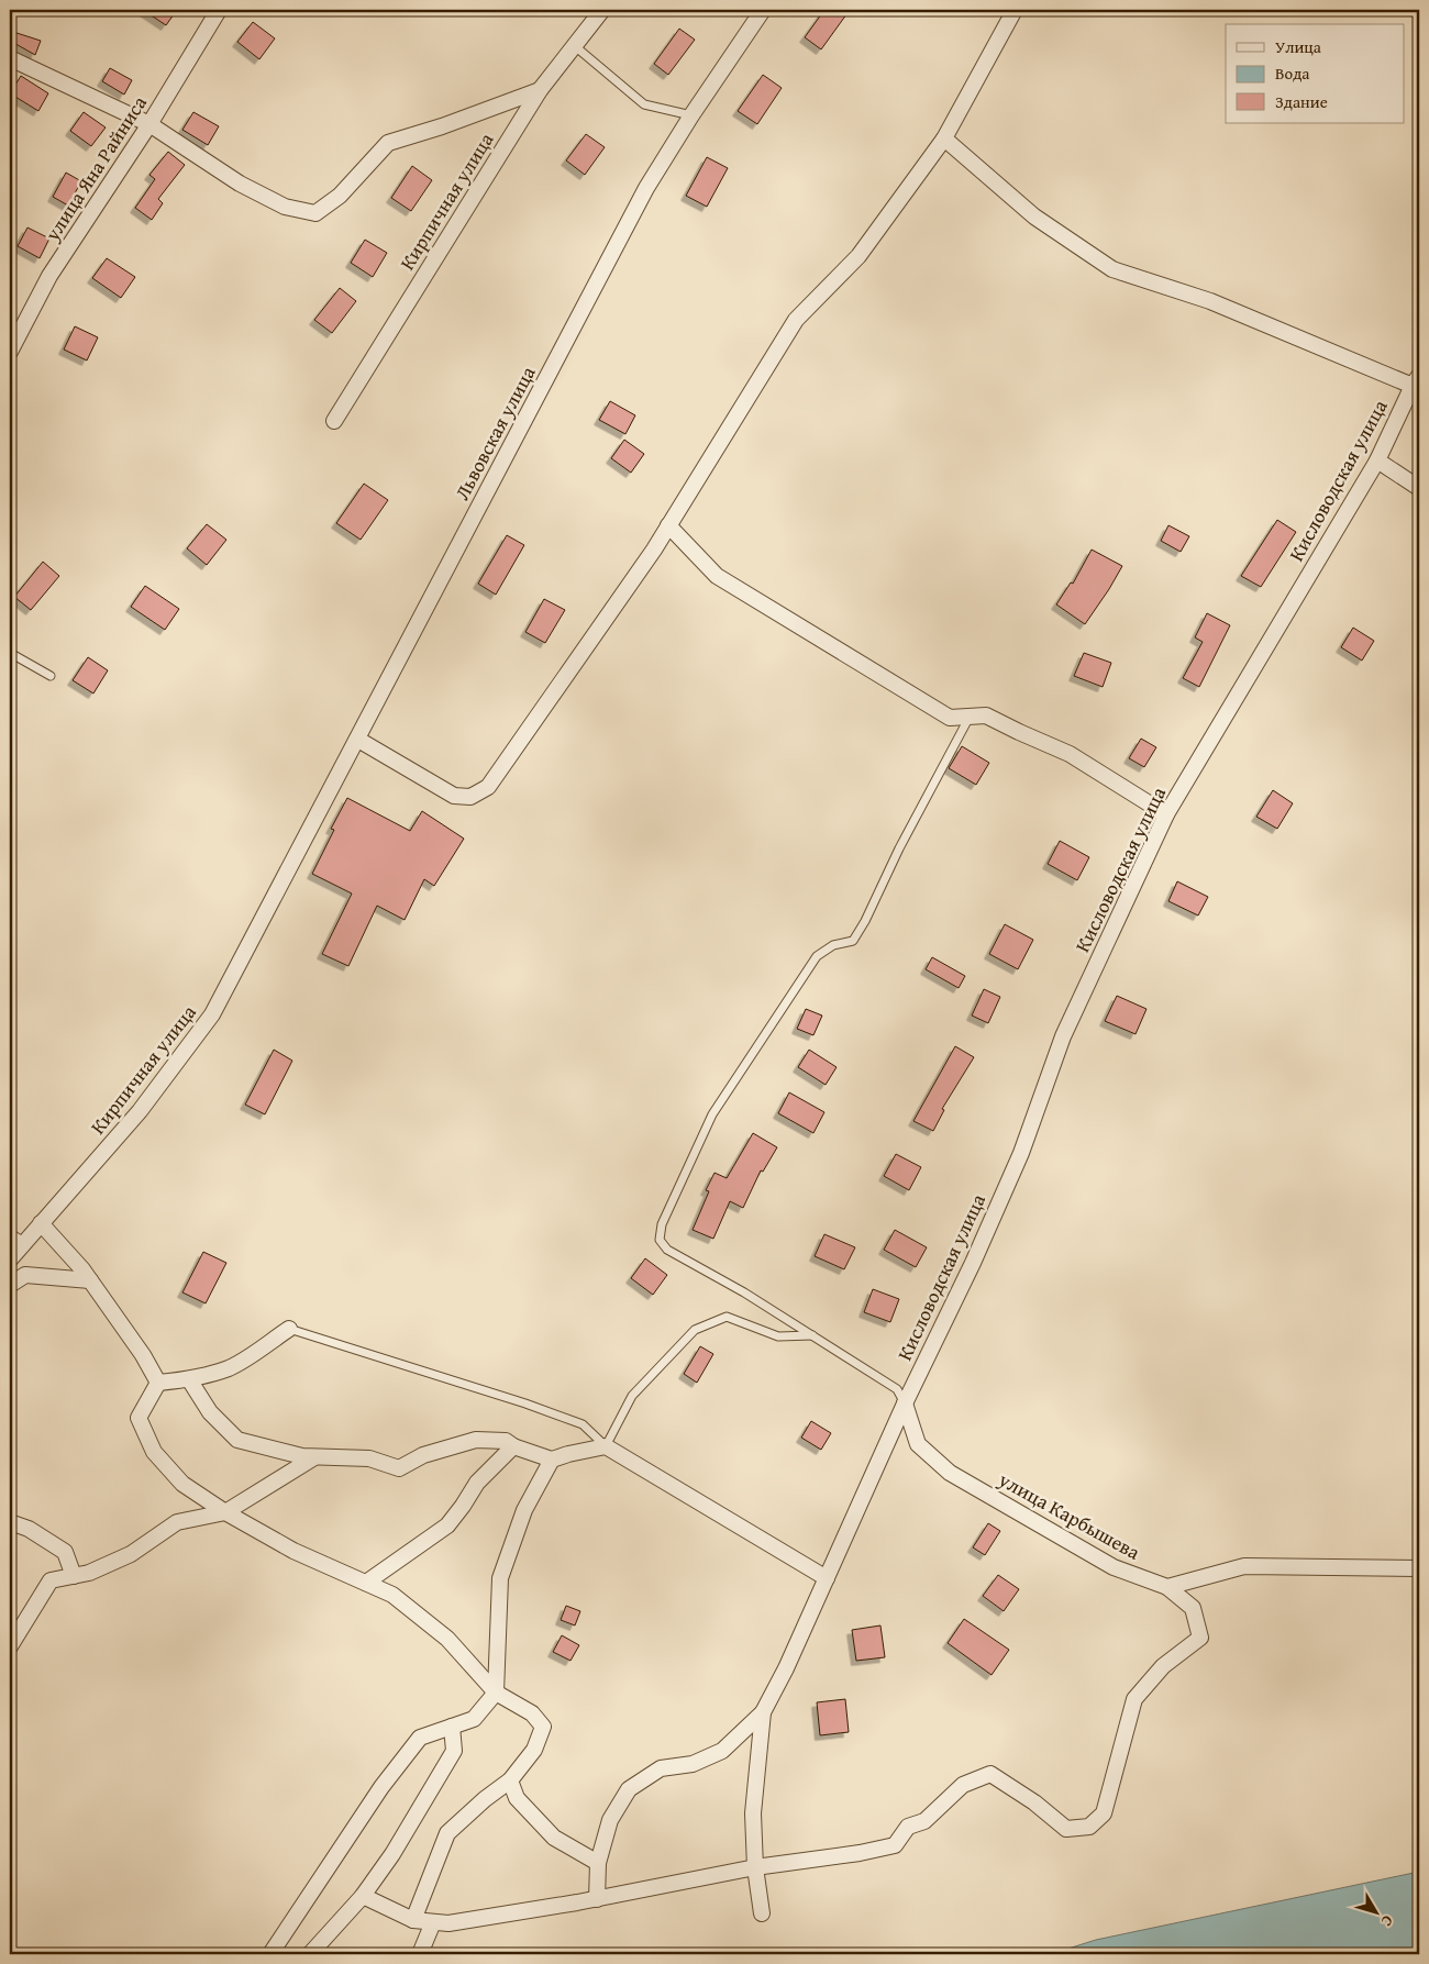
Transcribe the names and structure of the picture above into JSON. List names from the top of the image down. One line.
{"streets":{"street":["улица Яна Райниса","Кирпичная улица","Львовская улица","Кисловодская улица","улица Карбышева"]},"crossings":[["Кирпичная улица","Львовская улица"],["Кисловодская улица","улица Карбышева"]],"legend":["Улица","Вода","Здание"],"north":"bottom right"}
